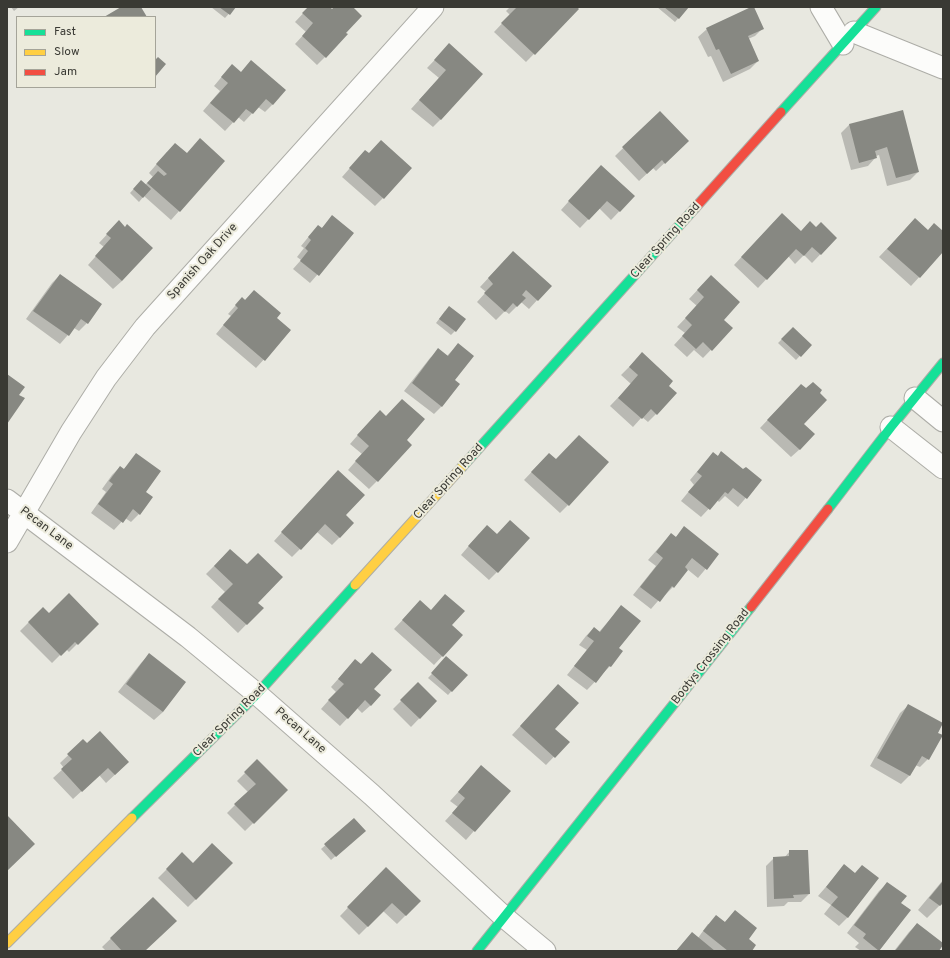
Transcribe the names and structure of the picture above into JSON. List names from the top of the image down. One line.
{"streets":{"street":["Clear Spring Road","Spanish Oak Drive","Pecan Lane","Bootys Crossing Road"]},"crossings":[["Clear Spring Road","Pecan Lane"],["Spanish Oak Drive","Pecan Lane"],["Pecan Lane","Bootys Crossing Road"]],"legend":["Fast","Slow","Jam"]}
